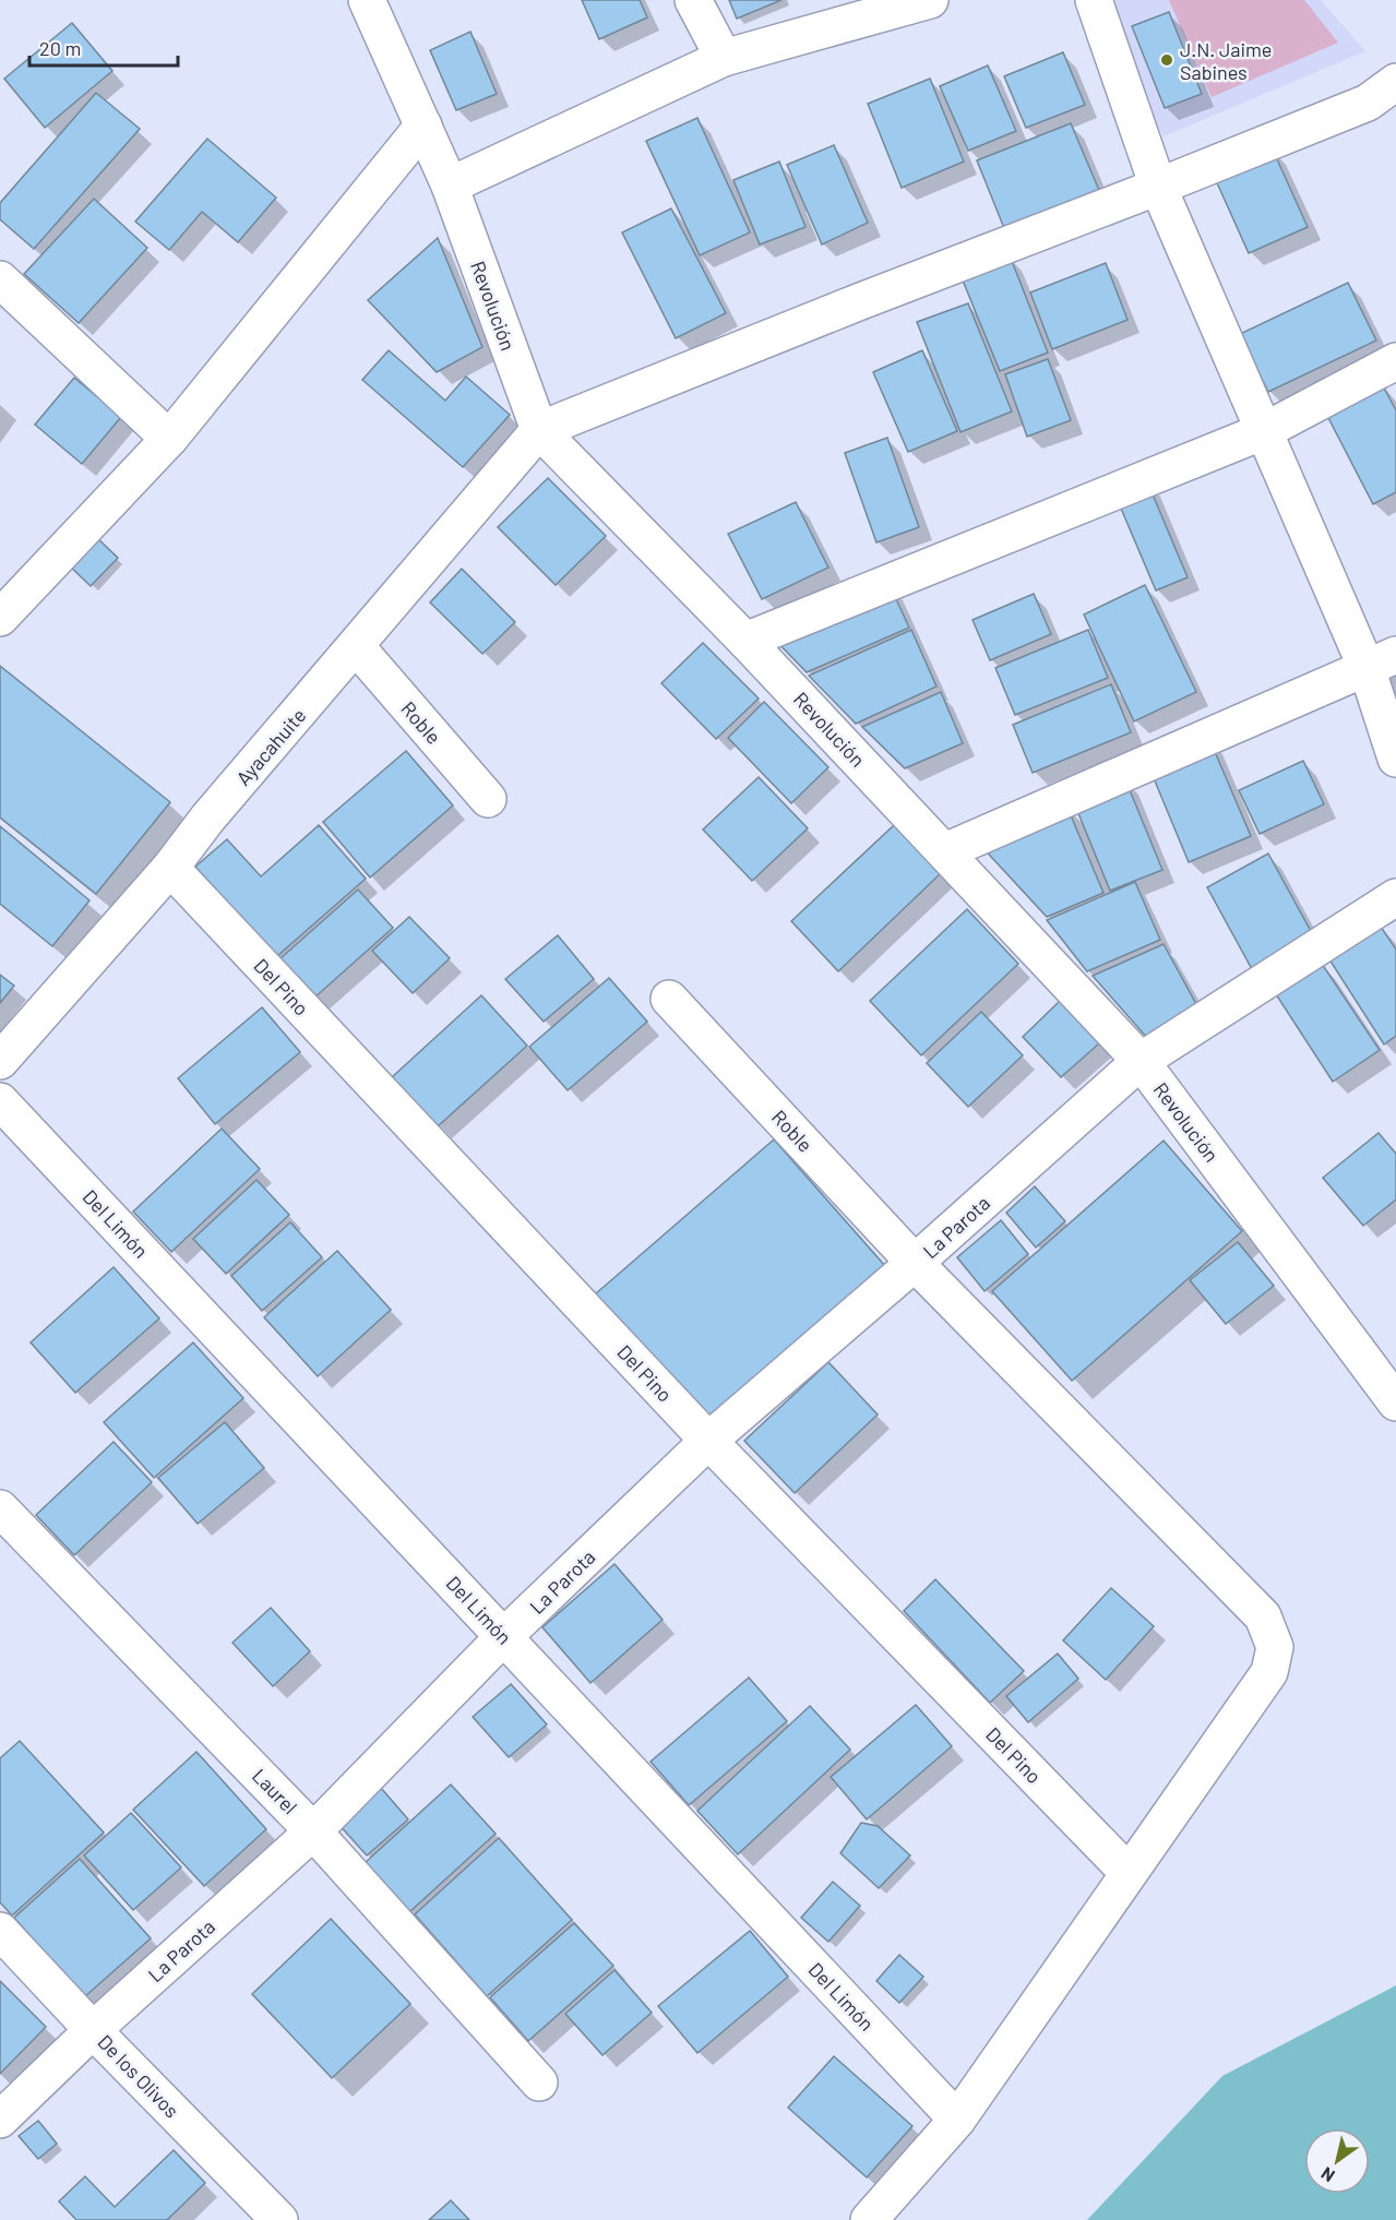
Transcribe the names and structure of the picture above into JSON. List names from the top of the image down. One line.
{"streets":{"street":["Revolución","Roble","Ayacahuite","Del Pino","Del Limón","La Parota","Laurel","De los Olivos"]},"crossings":[["Revolución","Ayacahuite"],["Revolución","La Parota"],["Roble","Ayacahuite"],["Roble","Del Pino"],["Roble","Del Limón"],["Roble","La Parota"],["Ayacahuite","Del Pino"],["Del Pino","La Parota"],["Del Limón","La Parota"],["La Parota","Laurel"],["La Parota","De los Olivos"]],"places":["J.N. Jaime Sabines"],"scale_bar":"20 m","north":"bottom left"}
